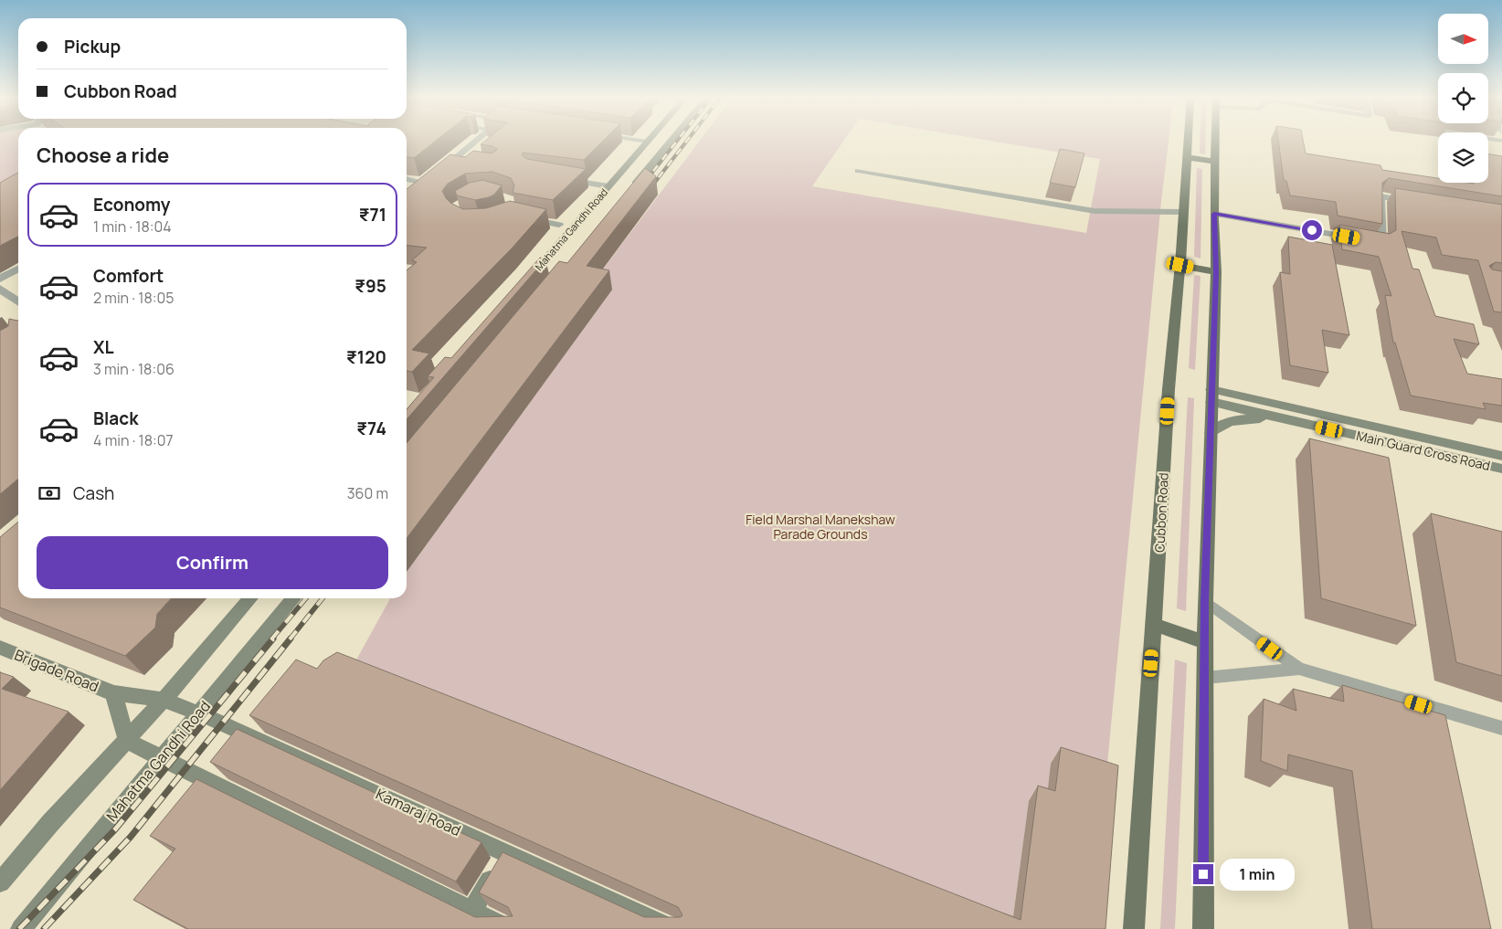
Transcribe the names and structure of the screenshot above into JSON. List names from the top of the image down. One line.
{"streets":{"main road":["Mahatma Gandhi Road","Main Guard Cross Road","Cubbon Road","Brigade Road","Kamaraj Road"]},"crossings":[["Mahatma Gandhi Road","Kamaraj Road"],["Brigade Road","Kamaraj Road"]],"parks":["Field Marshal Manekshaw Parade Grounds"],"north":"right","page":{"banner":["Pickup","Cubbon Road"],"heading":"Choose a ride","list":[{"name":"Economy","note":"1 min · 18:04","value":"₹71"},{"name":"Comfort","note":"2 min · 18:05","value":"₹95"},{"name":"XL","note":"3 min · 18:06","value":"₹120"},{"name":"Black","note":"4 min · 18:07","value":"₹74"}],"pay":["Cash","360 m"],"buttons":"Confirm","bubble":"1 min"}}
